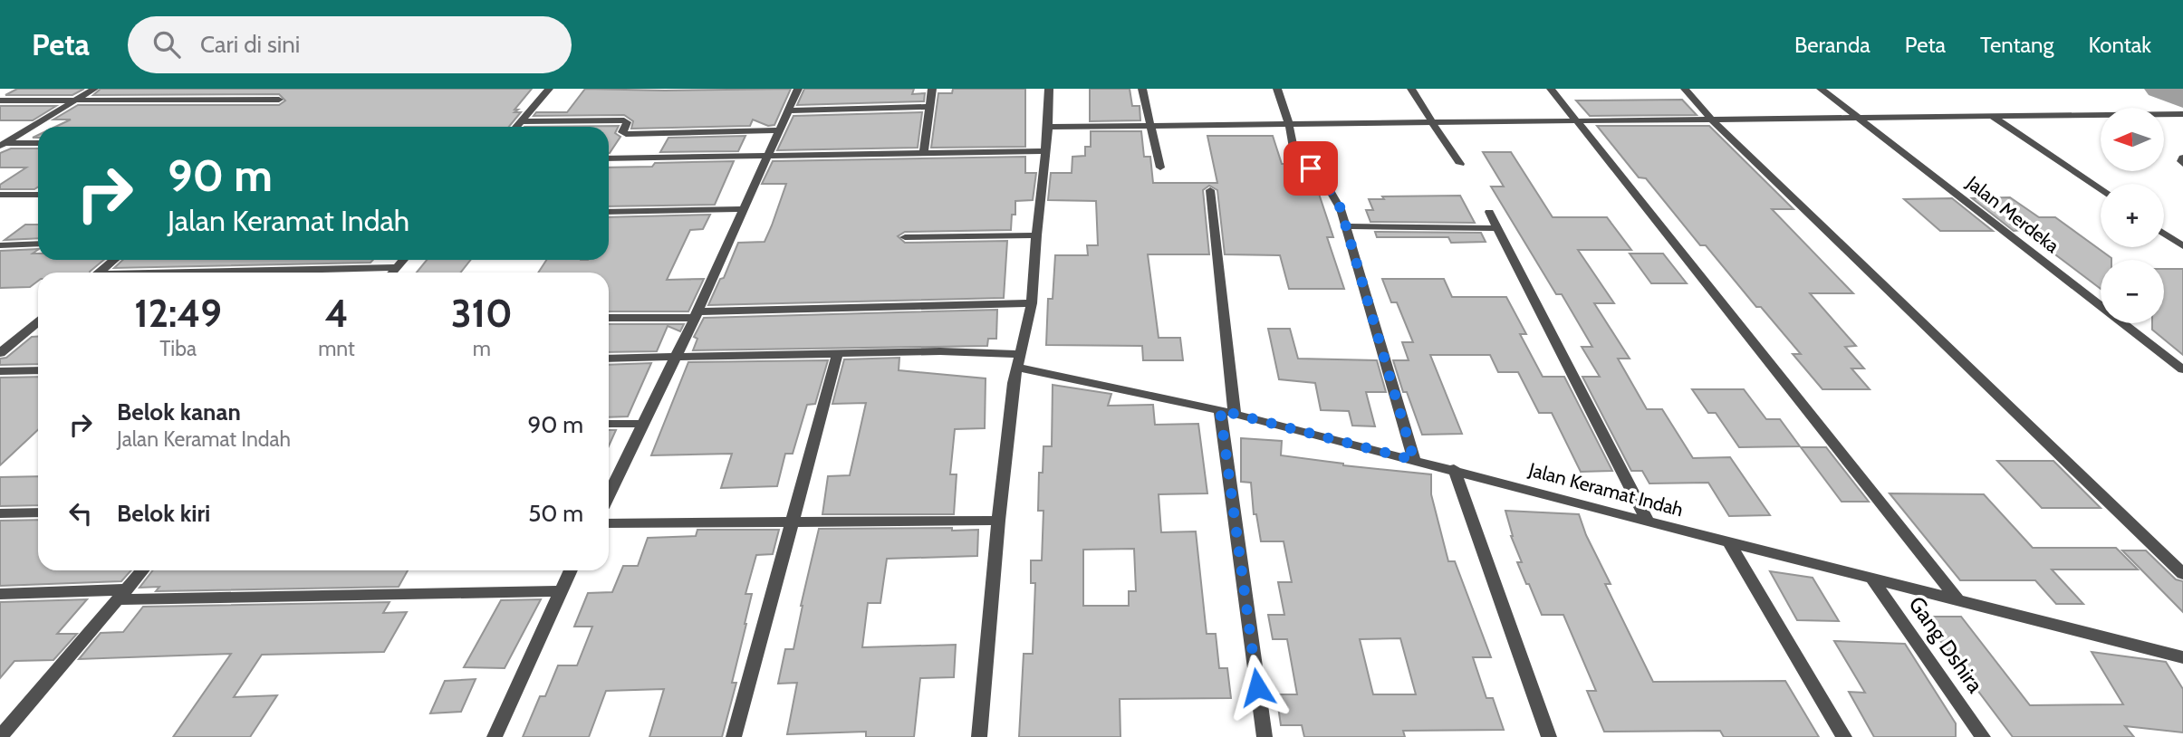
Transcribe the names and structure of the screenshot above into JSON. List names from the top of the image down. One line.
{"streets":{"street":["Jalan Merdeka","Jalan Keramat Indah","Gang Dshira"]},"crossings":[["Jalan Keramat Indah","Gang Dshira"]],"north":"left","page":{"header":"Peta","search":"Cari di sini","nav":["Beranda","Peta","Tentang","Kontak"],"map_buttons":["+","−"],"turn":["90 m","Jalan Keramat Indah"],"eta":["12:49","Tiba","4","mnt","310","m"],"list":[{"name":"Belok kanan","note":"Jalan Keramat Indah","value":"90 m"},{"name":"Belok kiri","value":"50 m"}]}}
